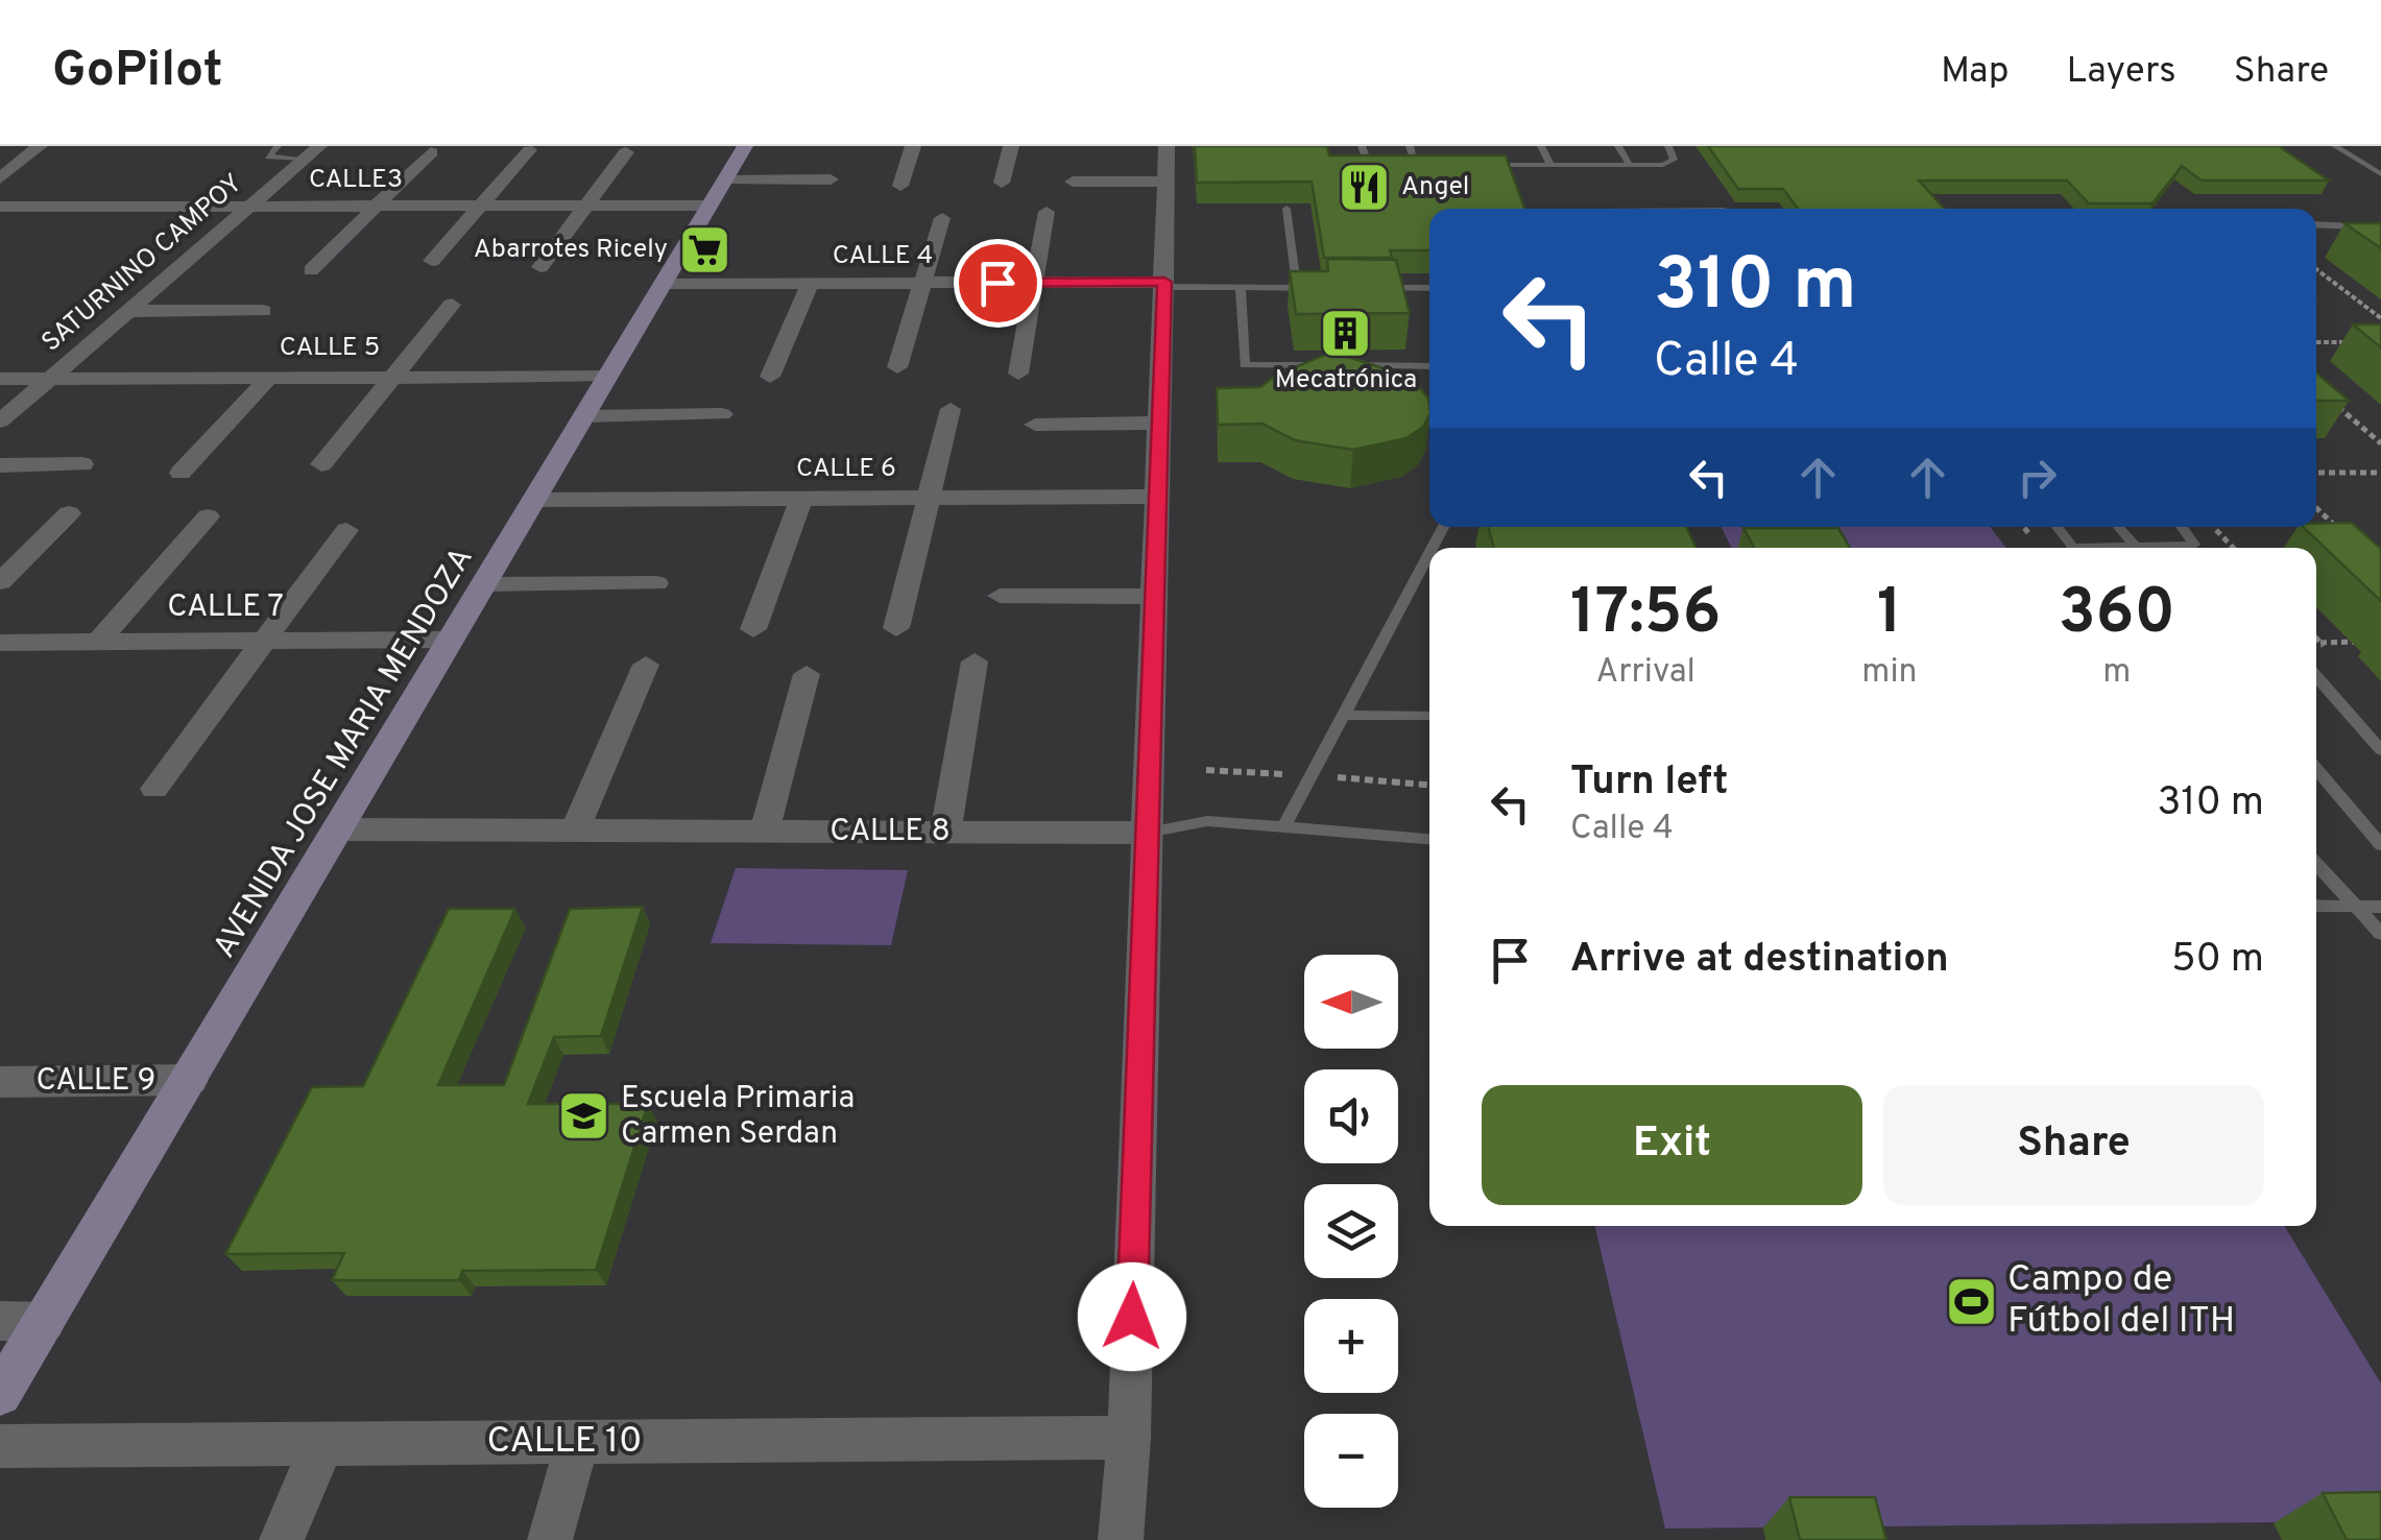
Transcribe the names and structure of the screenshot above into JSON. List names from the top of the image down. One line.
{"streets":{"street":["CALLE3","CALLE 4","SATURNINO CAMPOY","CALLE 5","CALLE 6","CALLE 7","AVENIDA JOSE MARIA MENDOZA","CALLE 8","CALLE 9","CALLE 10"]},"crossings":[["CALLE3","SATURNINO CAMPOY"],["CALLE3","AVENIDA JOSE MARIA MENDOZA"],["CALLE 4","AVENIDA JOSE MARIA MENDOZA"],["SATURNINO CAMPOY","CALLE 5"],["CALLE 5","AVENIDA JOSE MARIA MENDOZA"],["CALLE 6","AVENIDA JOSE MARIA MENDOZA"],["CALLE 7","AVENIDA JOSE MARIA MENDOZA"],["AVENIDA JOSE MARIA MENDOZA","CALLE 8"],["AVENIDA JOSE MARIA MENDOZA","CALLE 9"]],"places":{"restaurant":["Angel"],"supermarket":["Abarrotes Ricely"],"building":["Mecatrónica"],"school or university":["Escuela Primaria Carmen Serdan"],"sports":["Campo de Fútbol del ITH"]},"north":"left","page":{"header":"GoPilot","nav":["Map","Layers","Share"],"turn":["310 m","Calle 4"],"eta":["17:56","Arrival","1","min","360","m"],"list":[{"name":"Turn left","note":"Calle 4","value":"310 m"},{"name":"Arrive at destination","value":"50 m"}],"map_buttons":["+","−"],"buttons":["Exit","Share"]}}
